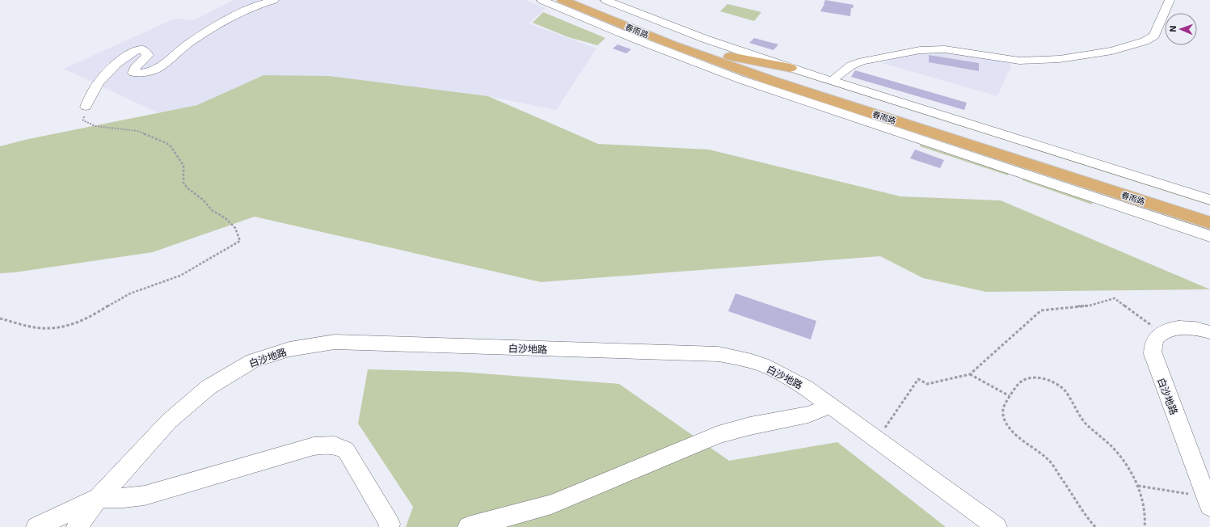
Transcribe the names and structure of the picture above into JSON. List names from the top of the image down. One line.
{"streets":{"main road":["春雨路"],"street":["白沙地路"]},"north":"left"}
